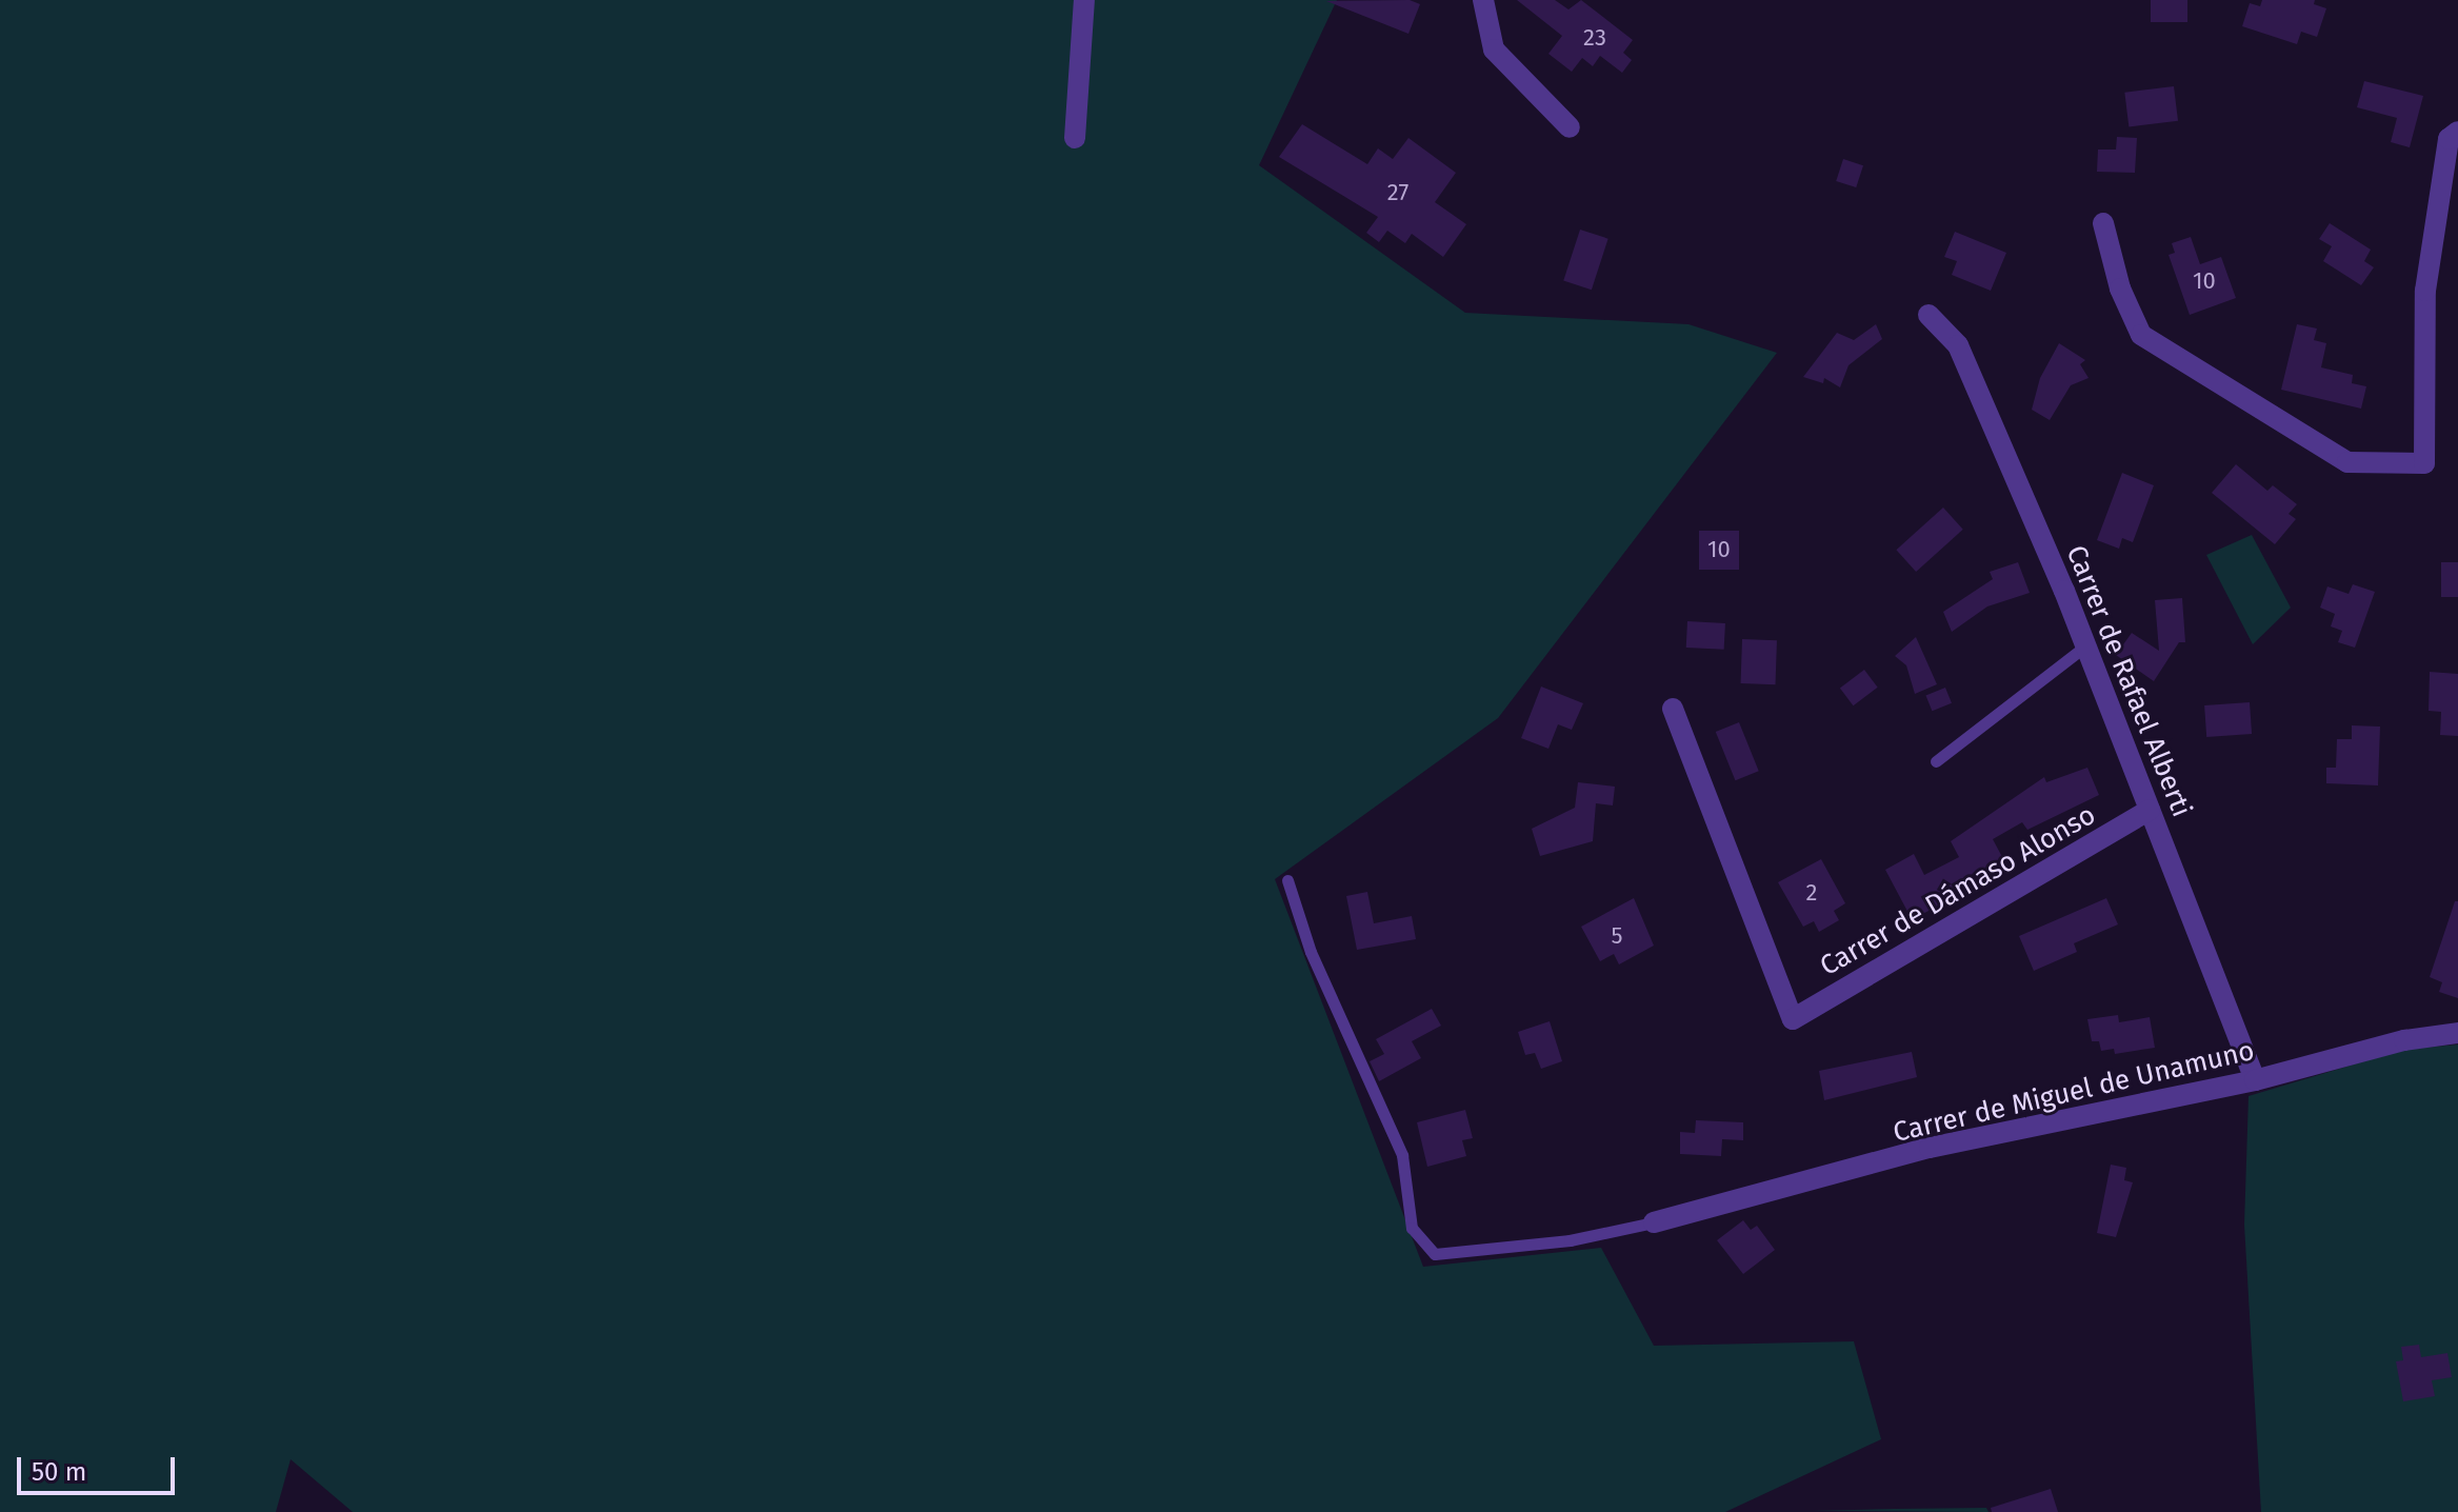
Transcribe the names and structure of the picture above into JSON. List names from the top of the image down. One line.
{"streets":{"street":["Carrer de Rafael Alberti","Carrer de Dámaso Alonso","Carrer de Miguel de Unamuno"]},"crossings":[["Carrer de Rafael Alberti","Carrer de Dámaso Alonso"],["Carrer de Rafael Alberti","Carrer de Miguel de Unamuno"]],"house_numbers":["23","27","10","10","2","5"],"scale_bar":"50 m"}
